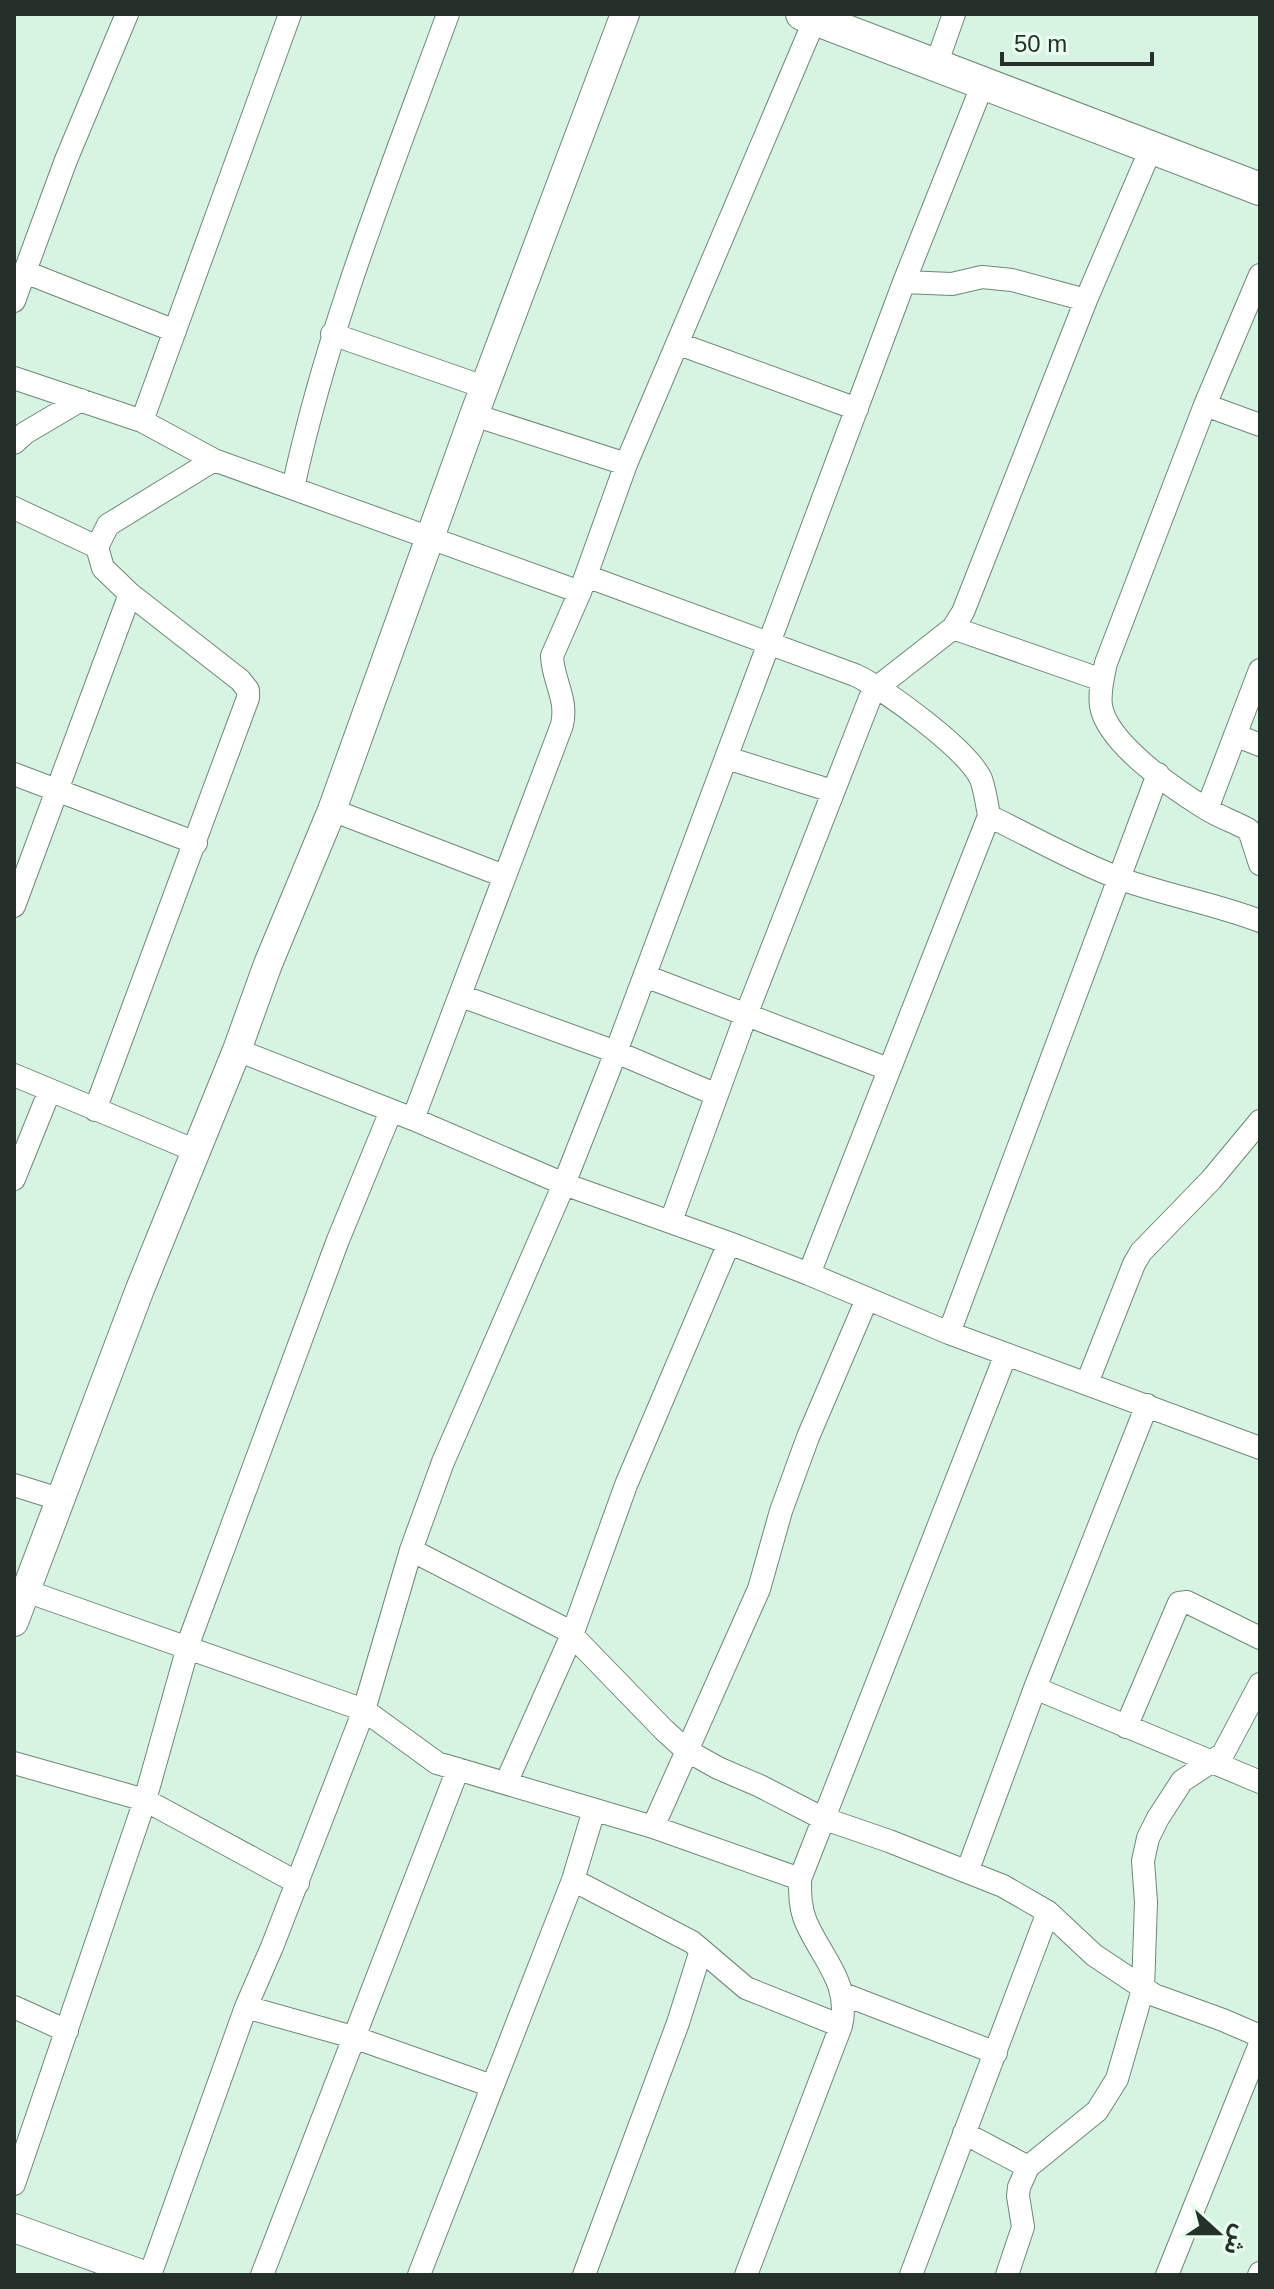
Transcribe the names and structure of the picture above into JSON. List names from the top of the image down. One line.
{"scale_bar":"50 m","north":"right"}
